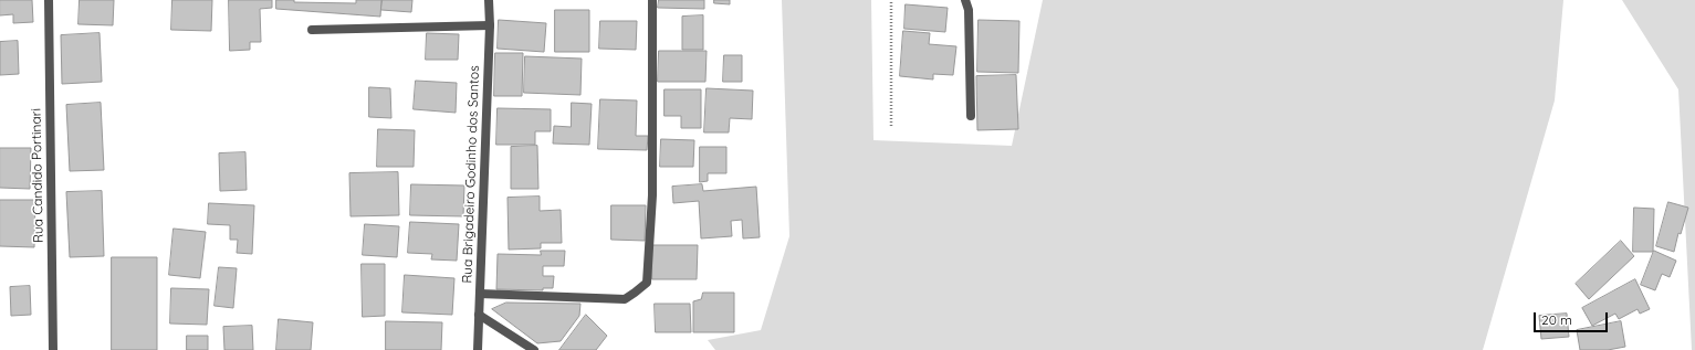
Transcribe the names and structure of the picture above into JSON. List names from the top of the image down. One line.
{"streets":{"street":["Rua Brigadeiro Godinho dos Santos","Rua Candido Portinari"]},"scale_bar":"20 m"}
